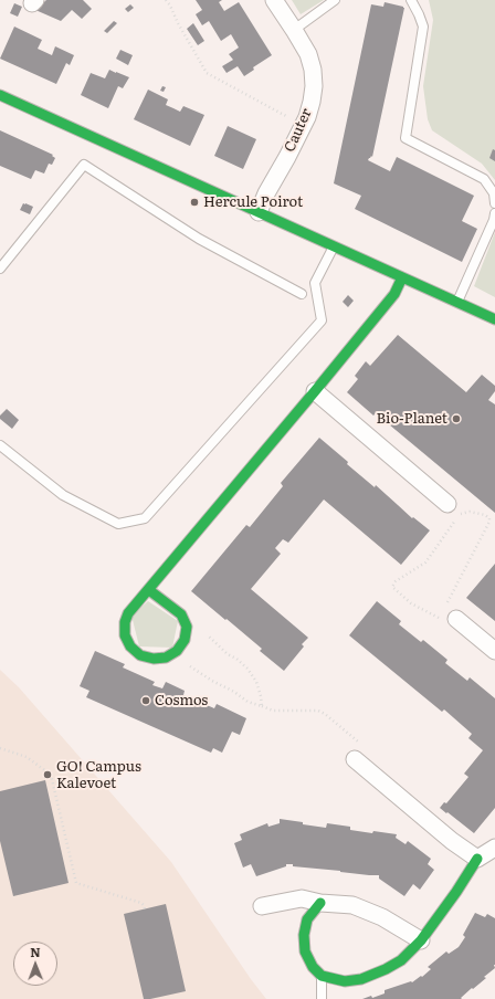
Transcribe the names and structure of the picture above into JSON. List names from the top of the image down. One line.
{"streets":{"street":["Cauter"]},"places":["Hercule Poirot","Bio-Planet","Cosmos","GO! Campus Kalevoet"],"north":"top"}
